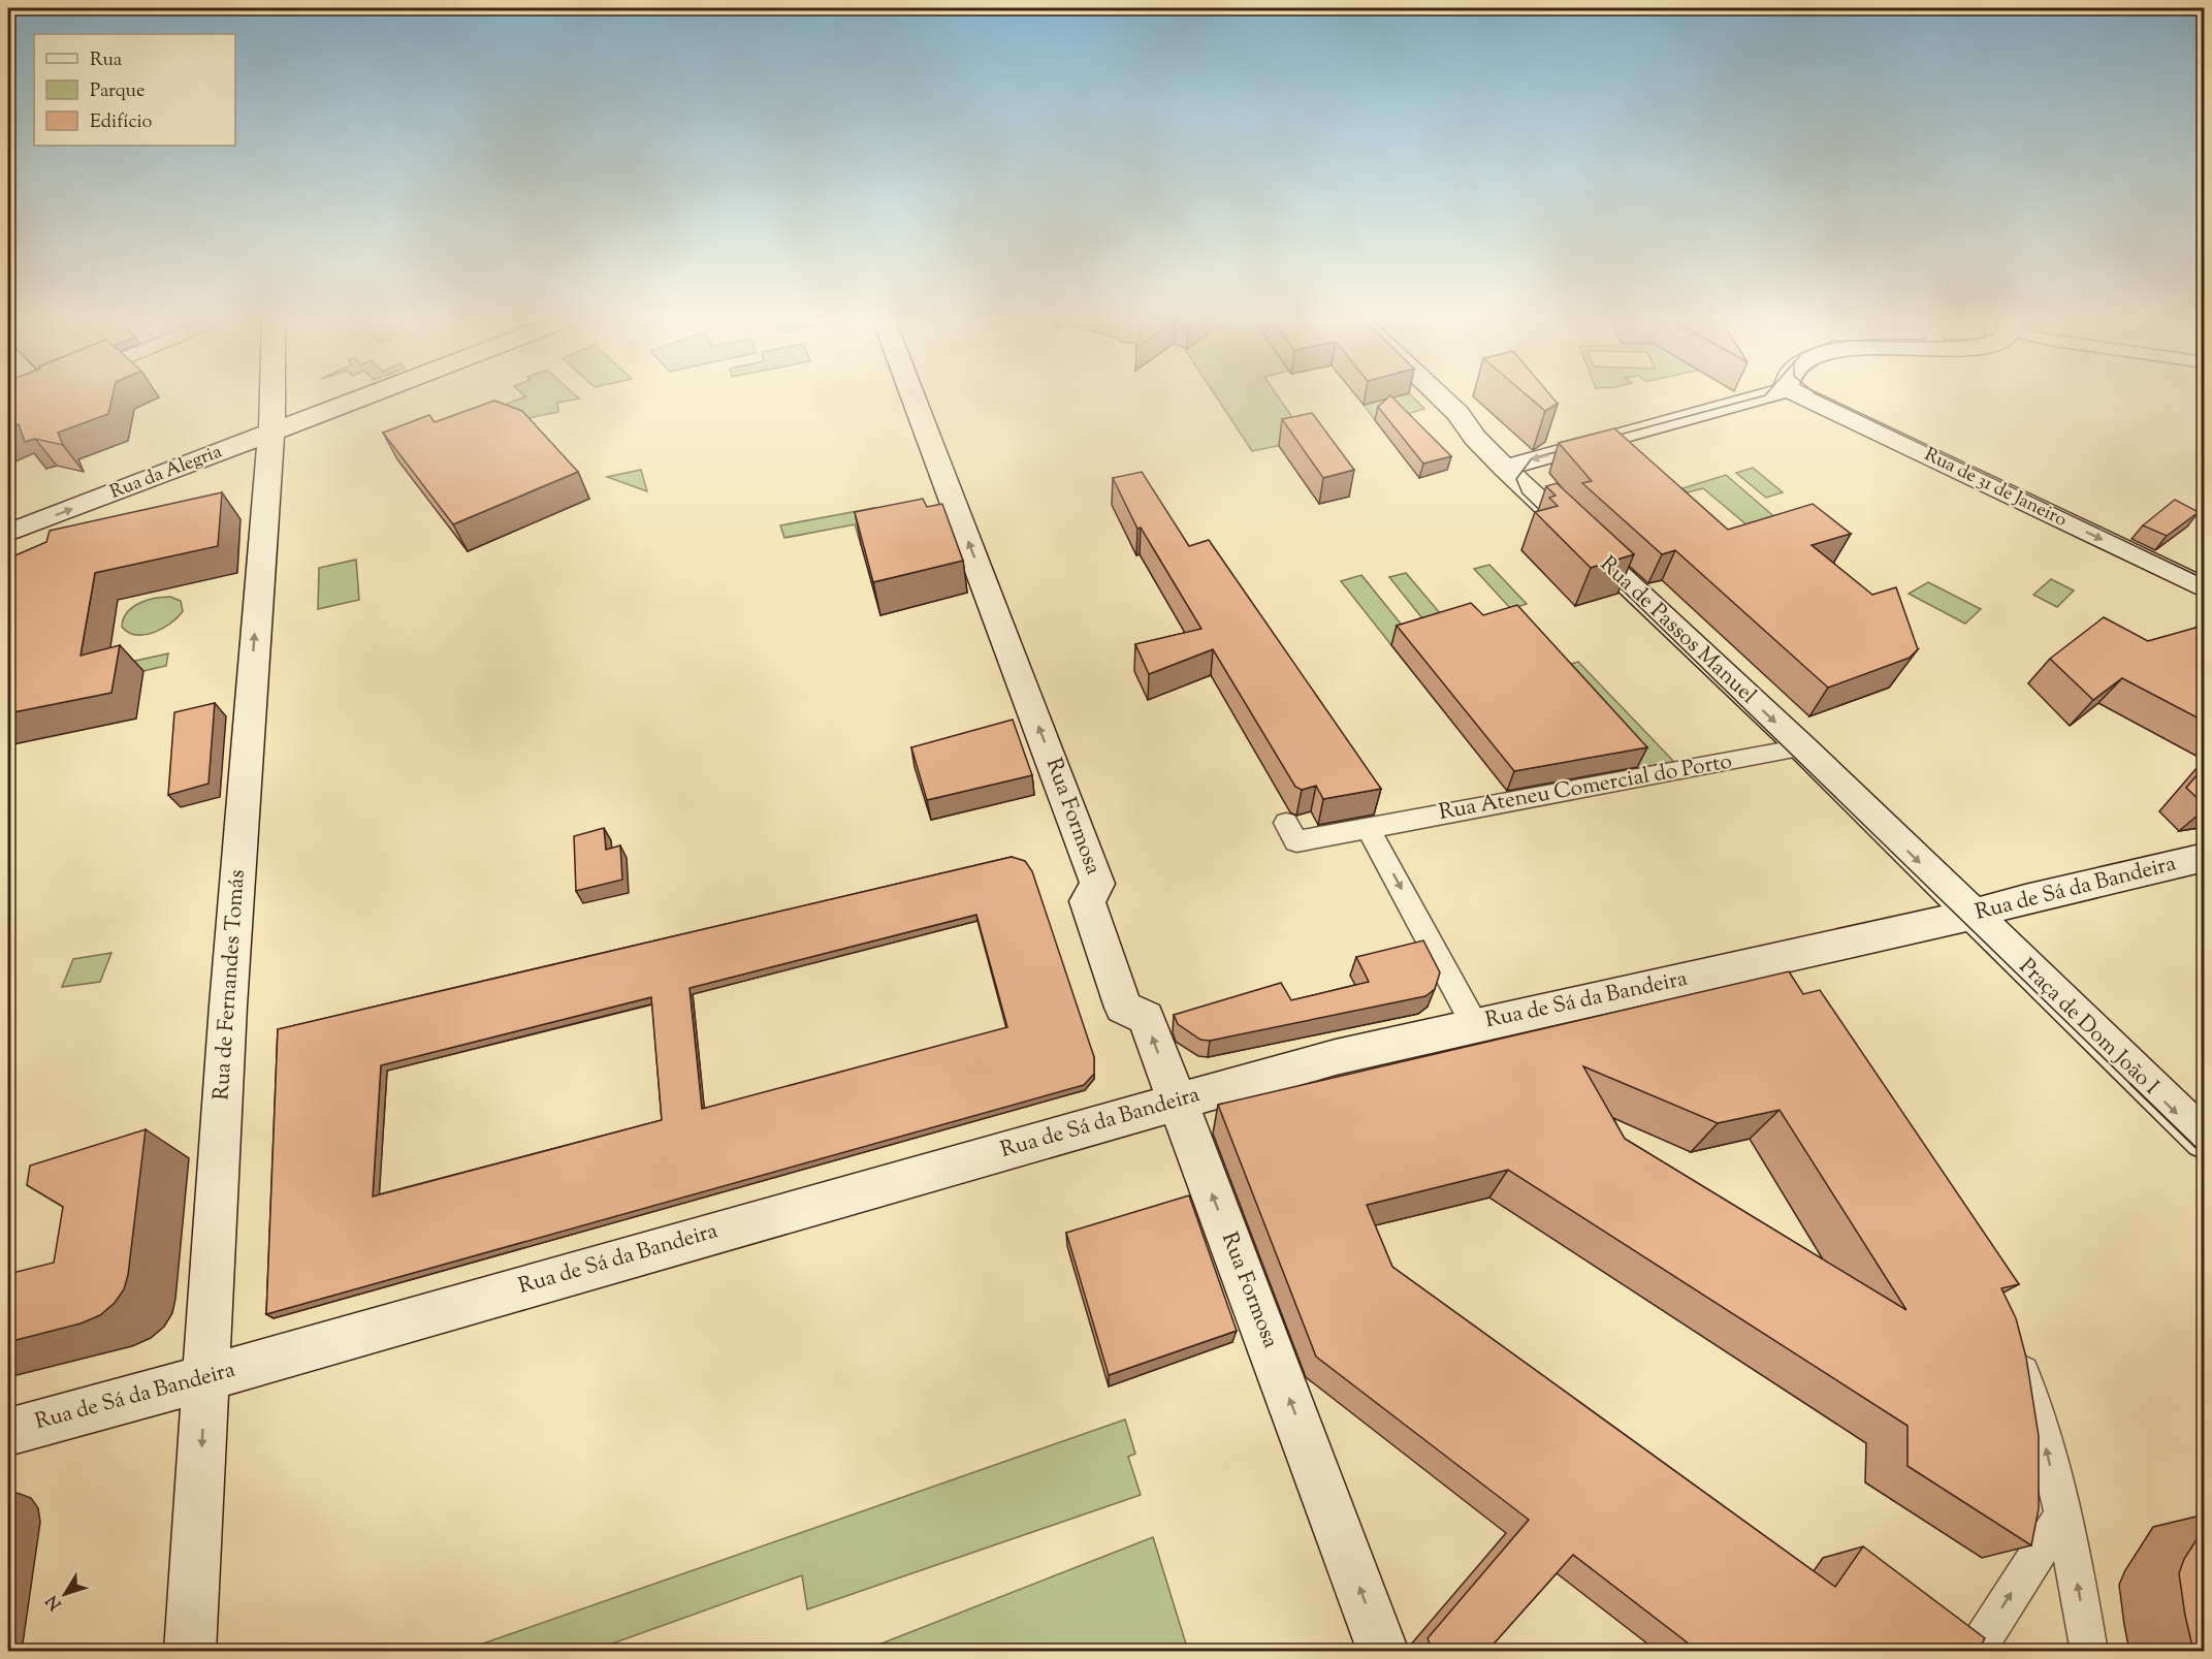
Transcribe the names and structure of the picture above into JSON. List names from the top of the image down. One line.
{"streets":{"street":["Rua da Alegria","Rua de 31 de Janeiro","Rua de Passos Manuel","Rua Ateneu Comercial do Porto","Rua Formosa","Rua de Sá da Bandeira","Rua de Fernandes Tomás","Praça de Dom João I"]},"crossings":[["Rua da Alegria","Rua de Fernandes Tomás"],["Rua de Passos Manuel","Rua Ateneu Comercial do Porto"],["Rua de Passos Manuel","Rua de Sá da Bandeira"],["Rua de Passos Manuel","Praça de Dom João I"],["Rua Formosa","Rua de Sá da Bandeira"],["Rua de Sá da Bandeira","Rua de Fernandes Tomás"],["Rua de Sá da Bandeira","Praça de Dom João I"]],"one_way":["Rua da Alegria","Rua de 31 de Janeiro","Rua de Passos Manuel","Rua Formosa","Praça de Dom João I"],"legend":["Rua","Parque","Edifício"],"north":"bottom left"}
